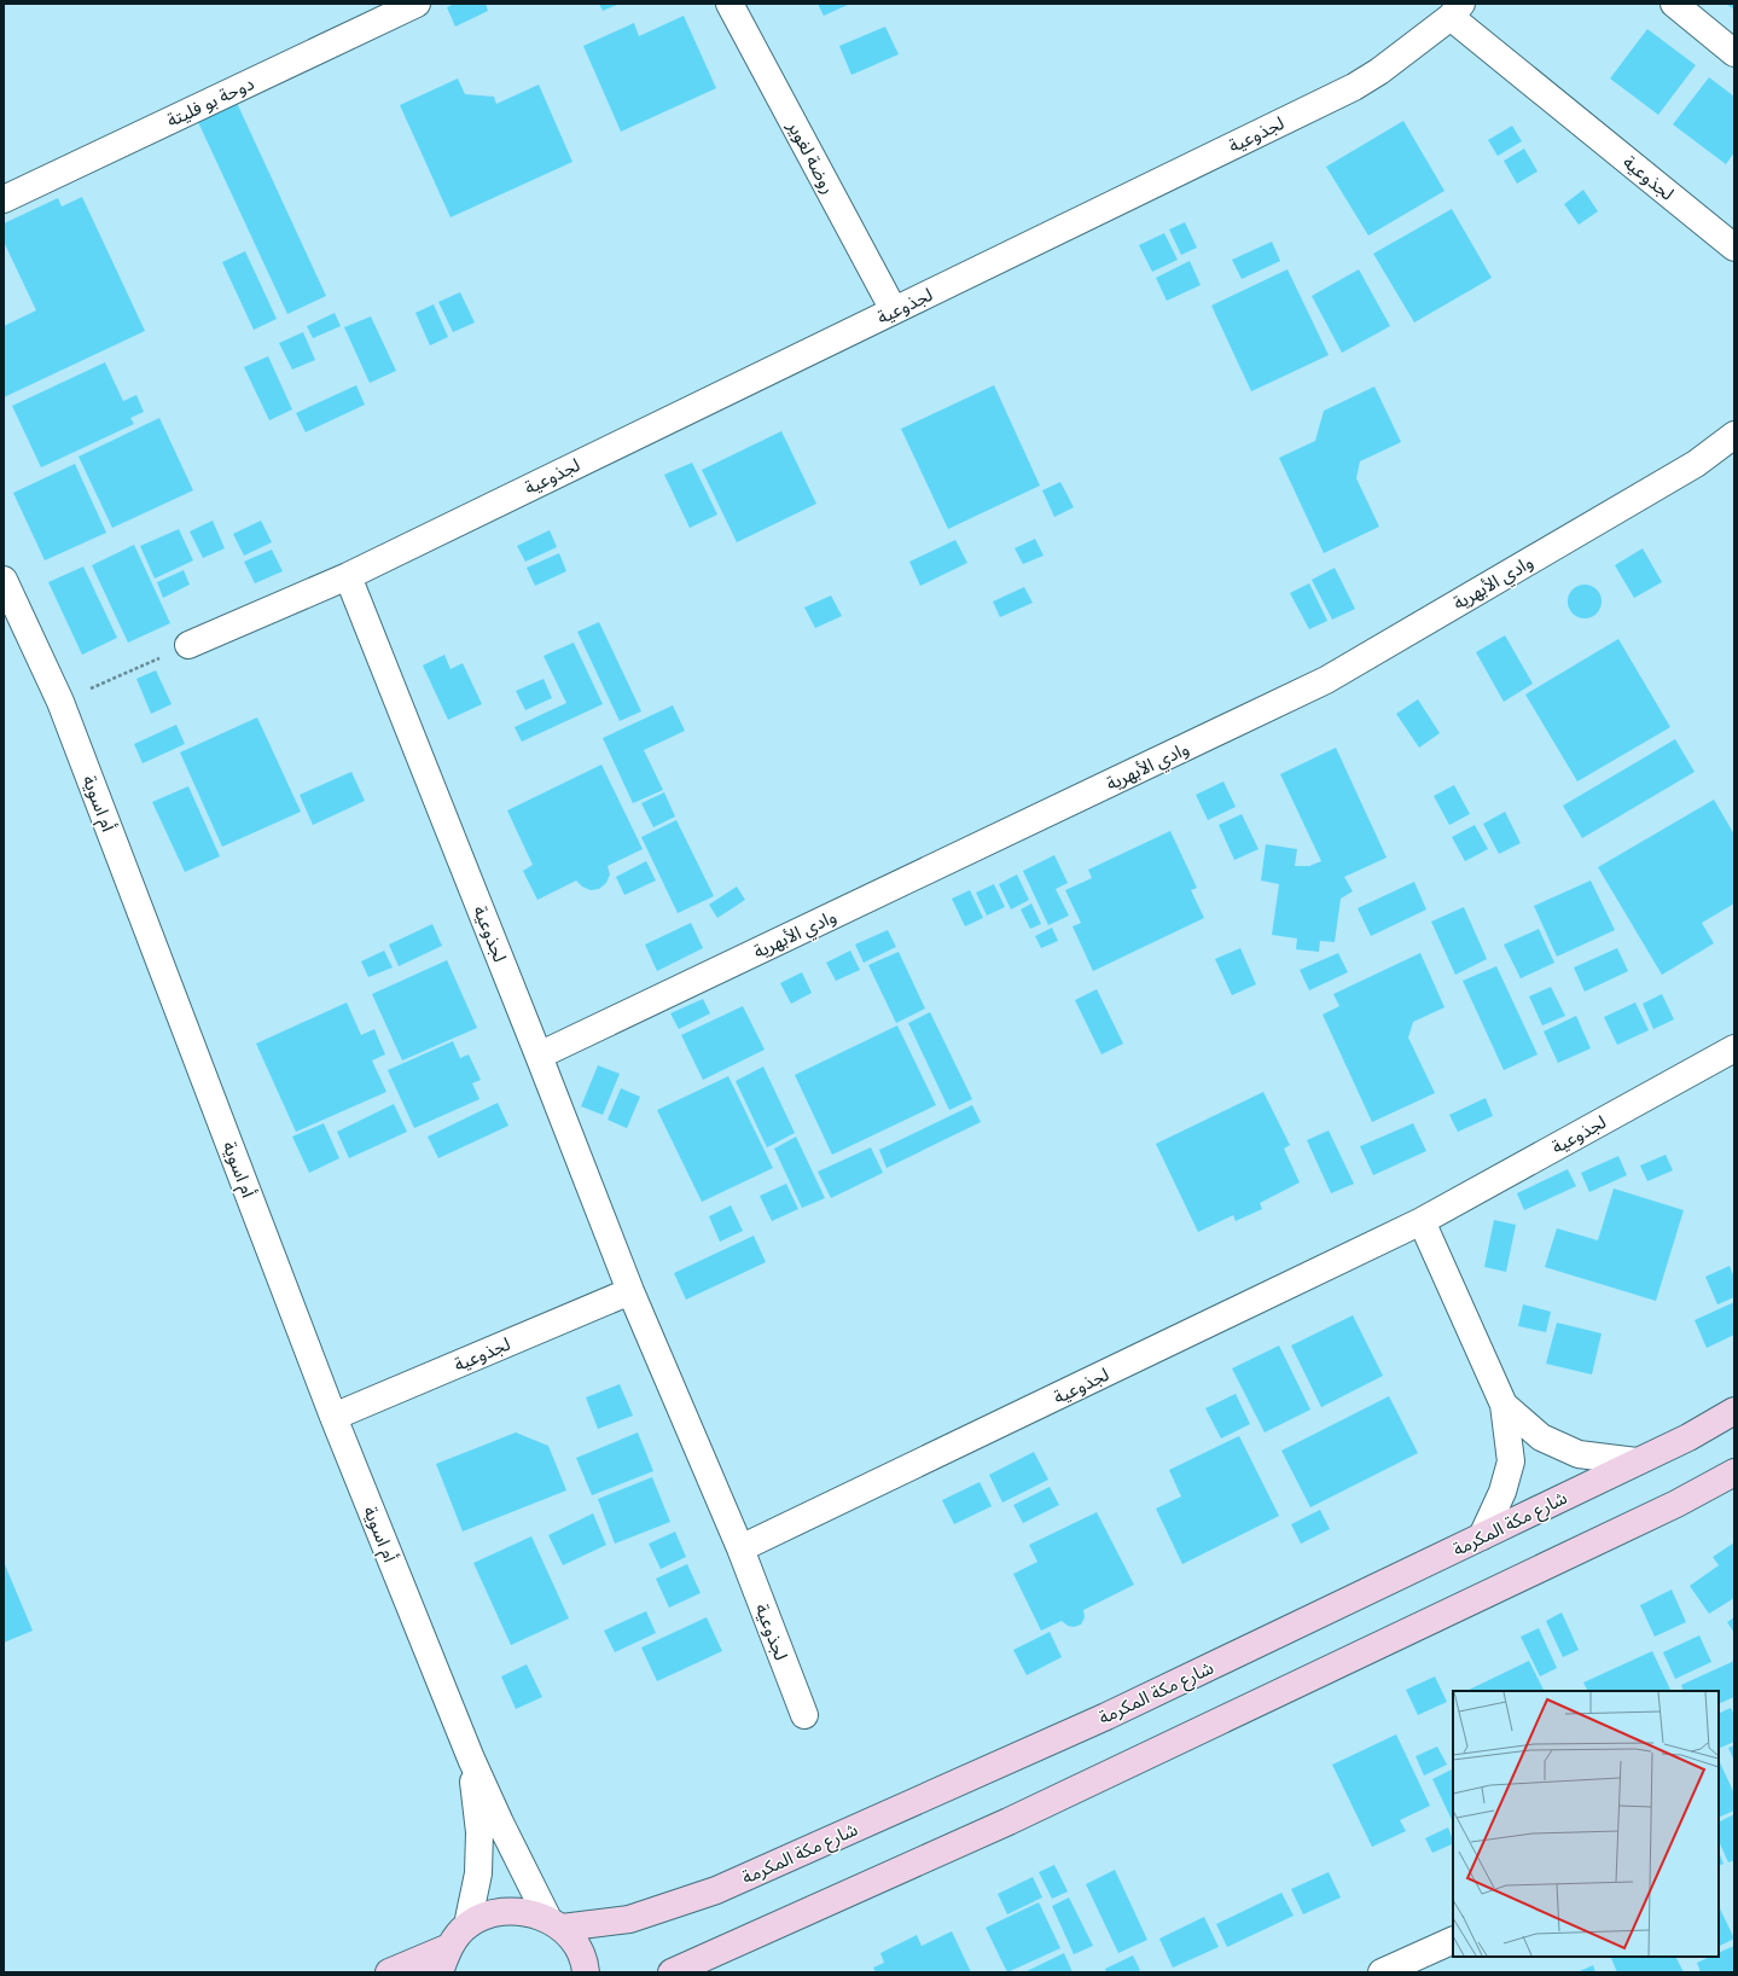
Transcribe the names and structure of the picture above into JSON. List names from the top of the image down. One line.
{"streets":{"main road":["شارع مكة المكرمة"],"street":["دوحة بو فليتة","لجذوعية","روضة لغوير","وادي الأبهرية","أم اسوية"]},"crossings":[["لجذوعية","روضة لغوير"],["لجذوعية","وادي الأبهرية"],["لجذوعية","أم اسوية"],["أم اسوية","شارع مكة المكرمة"]]}
